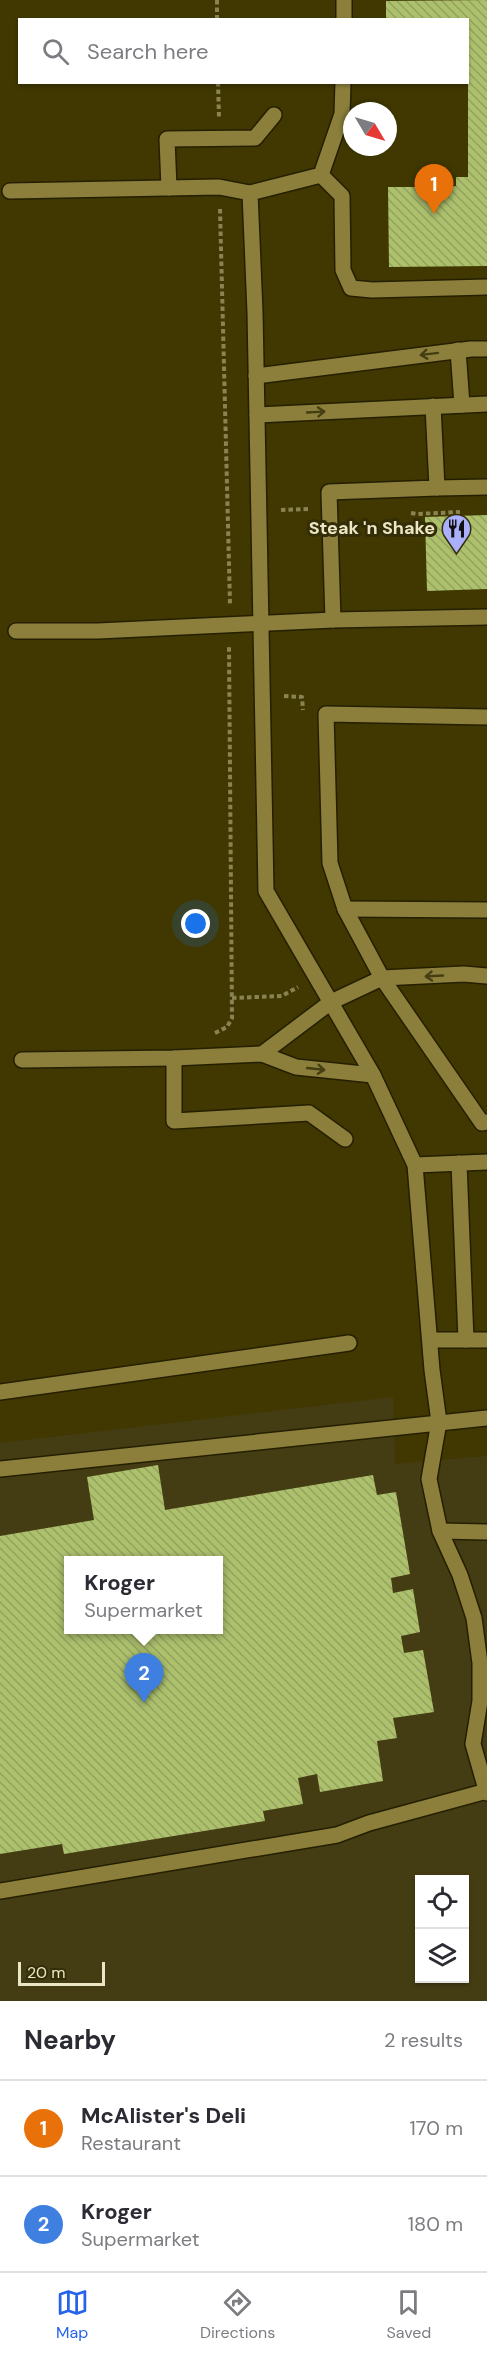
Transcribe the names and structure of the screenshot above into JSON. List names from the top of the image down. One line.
{"places":{"restaurant":["Steak 'n Shake"]},"scale_bar":"20 m","north":"bottom right","page":{"search":"Search here","pins":["1","2"],"popup":["Kroger","Supermarket"],"scale":"20 m","heading":["Nearby","2 results"],"list":[{"mark":"1","name":"McAlister's Deli","note":"Restaurant","value":"170 m"},{"mark":"2","name":"Kroger","note":"Supermarket","value":"180 m"}],"nav":["Map","Directions","Saved"]}}
